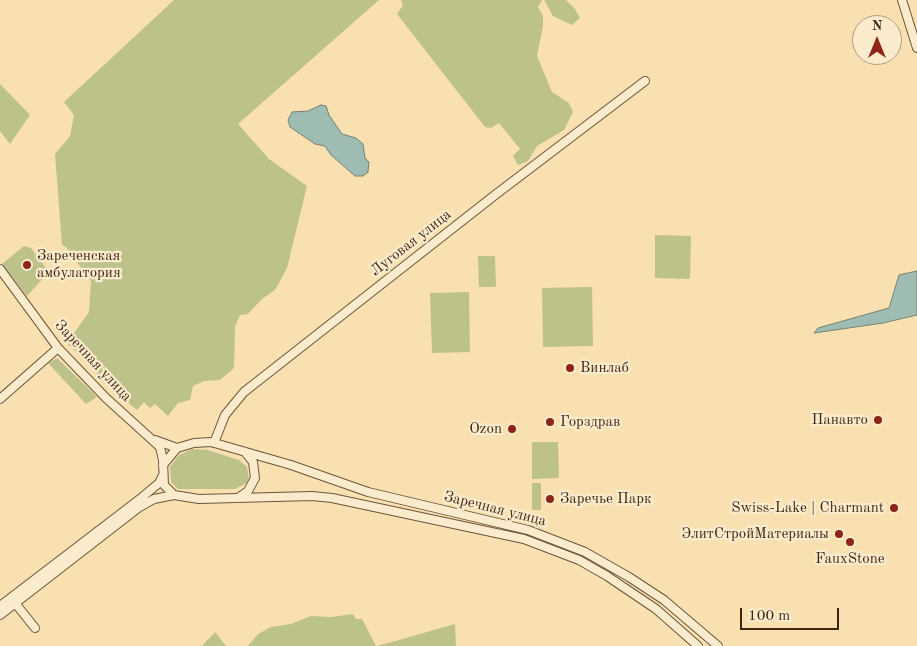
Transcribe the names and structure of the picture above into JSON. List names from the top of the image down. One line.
{"streets":{"street":["Луговая улица","Заречная улица"]},"crossings":[["Луговая улица","Заречная улица"]],"places":["Зареченская амбулатория","Винлаб","Панавто","Горздрав","Ozon","Заречье Парк","Swiss-Lake | Charmant","ЭлитСтройМатериалы","FauxStone"],"scale_bar":"100 m","north":"top"}
